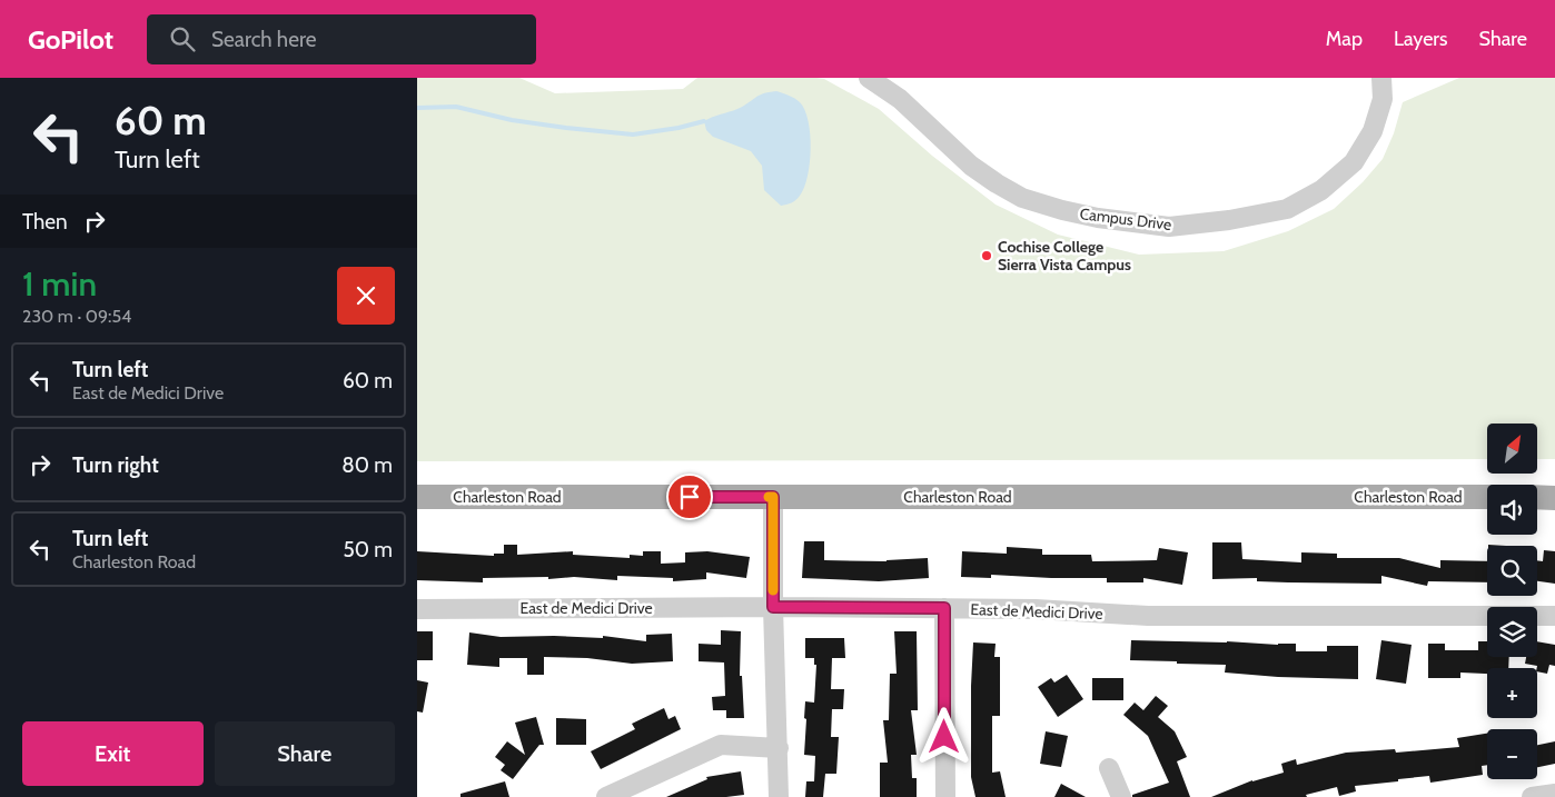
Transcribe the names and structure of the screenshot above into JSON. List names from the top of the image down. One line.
{"streets":{"main road":["Charleston Road"],"street":["Campus Drive","East de Medici Drive"]},"places":["Cochise College Sierra Vista Campus"],"north":"top right","page":{"header":"GoPilot","search":"Search here","nav":["Map","Layers","Share"],"turn":["60 m","Turn left"],"then":"Then","heading":["1 min","230 m · 09:54"],"list":[{"name":"Turn left","note":"East de Medici Drive","value":"60 m"},{"name":"Turn right","value":"80 m"},{"name":"Turn left","note":"Charleston Road","value":"50 m"}],"map_buttons":["+","−"],"buttons":["Exit","Share"]}}
